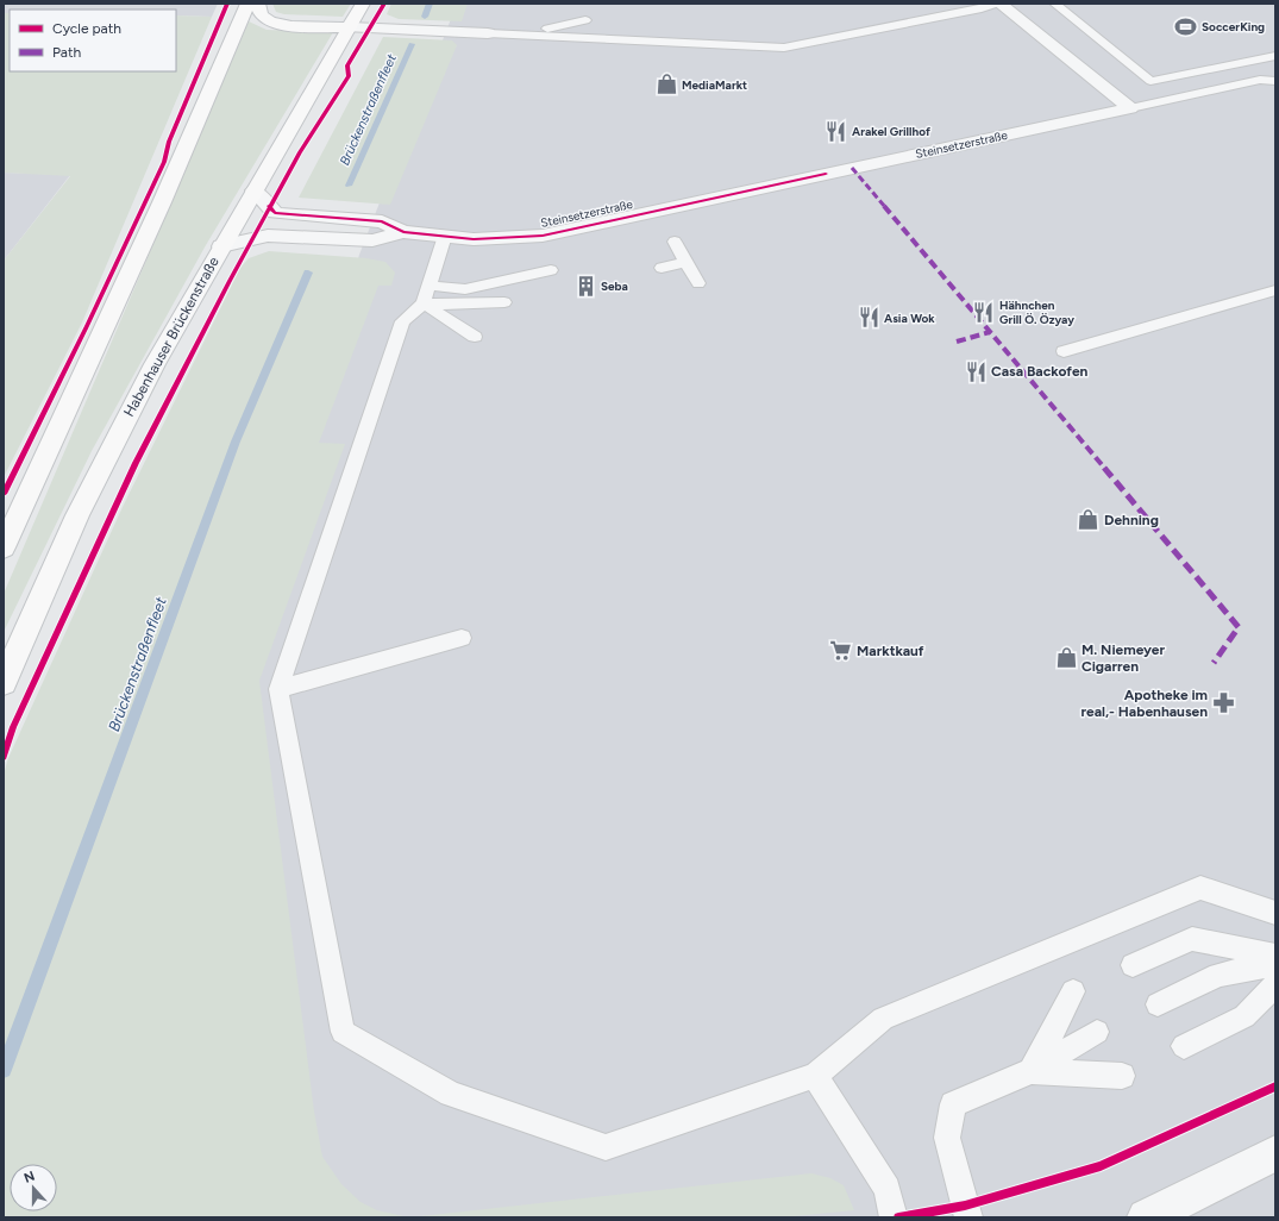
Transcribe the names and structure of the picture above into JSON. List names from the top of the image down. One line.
{"streets":{"main road":["Habenhauser Brückenstraße"],"street":["Steinsetzerstraße"]},"crossings":[["Steinsetzerstraße","Habenhauser Brückenstraße"]],"water":["Brückenstraßenfleet"],"places":{"sports":["SoccerKing"],"shop":["MediaMarkt","Dehning","M. Niemeyer Cigarren"],"restaurant":["Arakel Grillhof","Hähnchen Grill Ö. Özyay","Asia Wok","Casa Backofen"],"building":["Seba"],"supermarket":["Marktkauf"],"pharmacy":["Apotheke im real,- Habenhausen"]},"legend":["Cycle path","Path"],"north":"top"}
